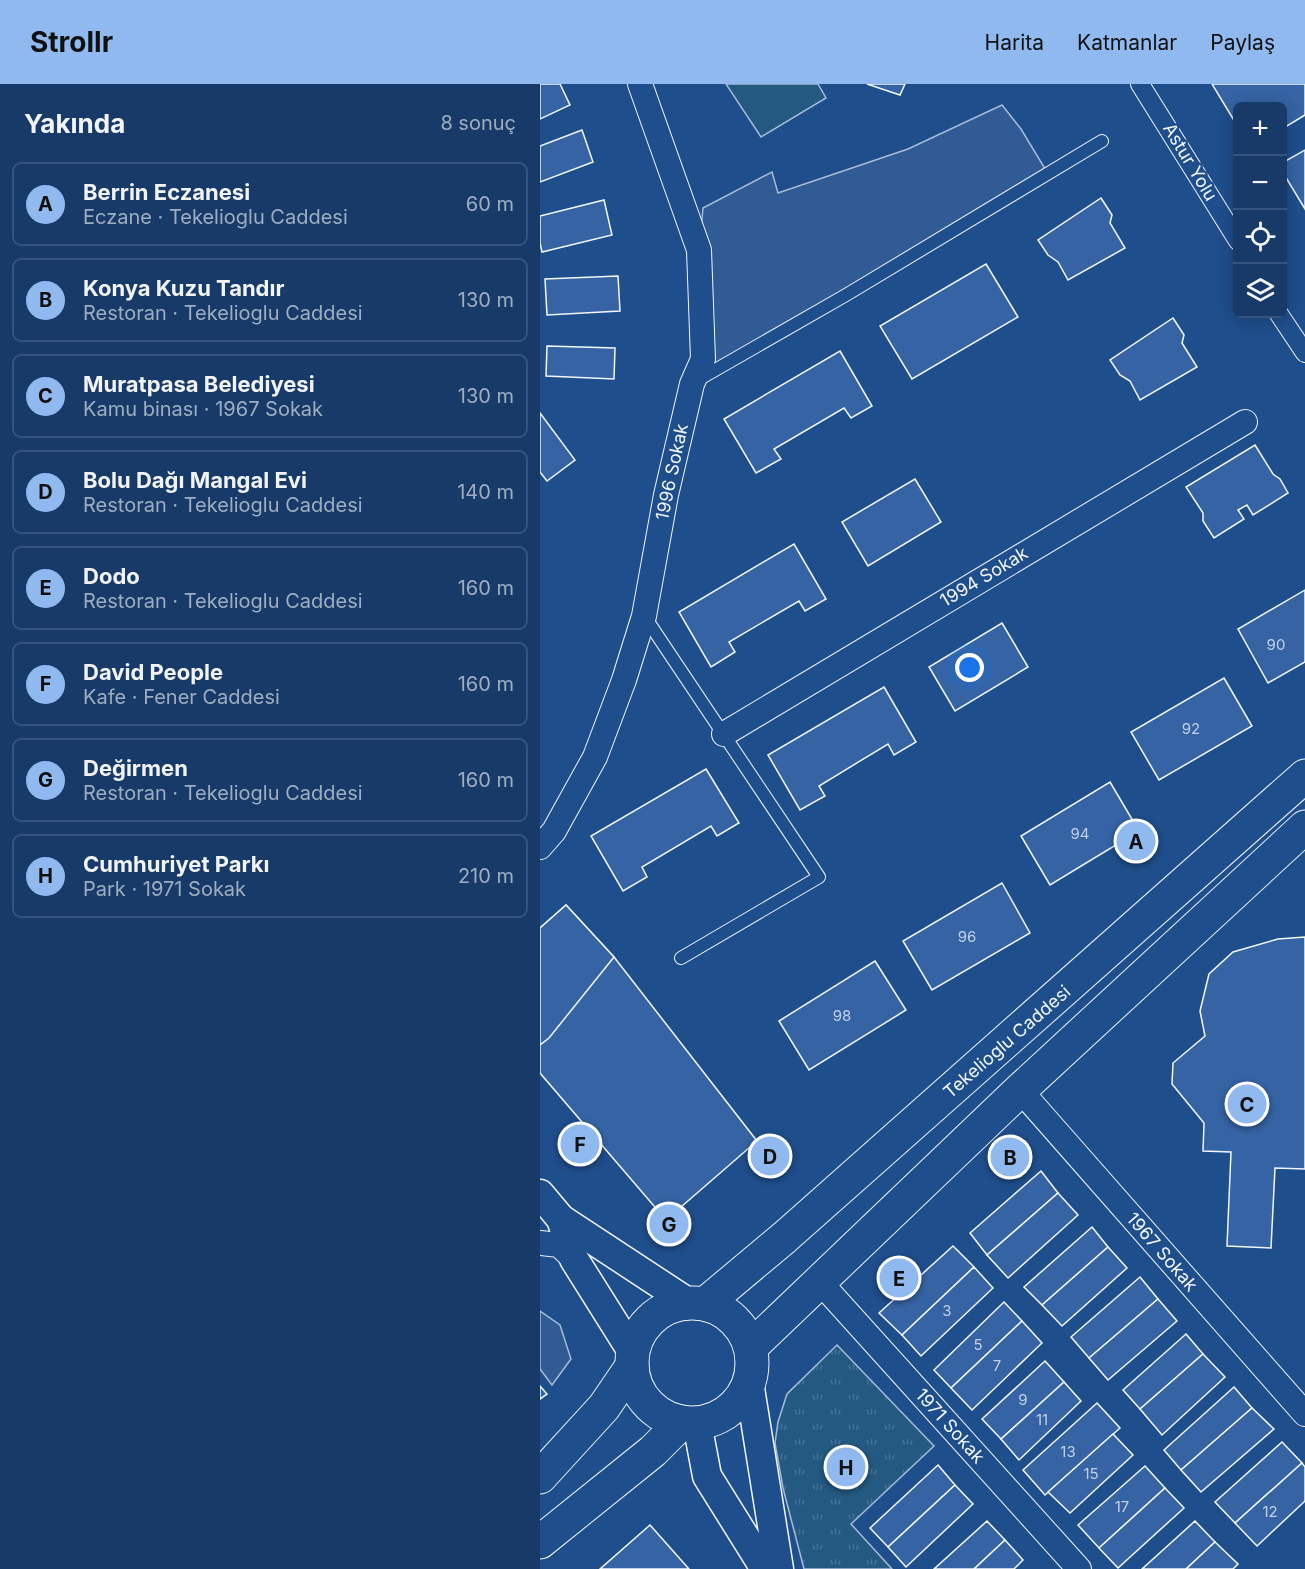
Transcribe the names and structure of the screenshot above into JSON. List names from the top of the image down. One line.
{"streets":{"main road":["Tekelioglu Caddesi"],"street":["Astur Yolu","1996 Sokak","1994 Sokak","1967 Sokak","1971 Sokak"]},"house_numbers":["90","92","94","96","98","3","5","7","9","11","13","15","17","12"],"page":{"header":"Strollr","nav":["Harita","Katmanlar","Paylaş"],"heading":["Yakında","8 sonuç"],"map_buttons":["+","−"],"list":[{"mark":"A","name":"Berrin Eczanesi","note":"Eczane · Tekelioglu Caddesi","value":"60 m"},{"mark":"B","name":"Konya Kuzu Tandır","note":"Restoran · Tekelioglu Caddesi","value":"130 m"},{"mark":"C","name":"Muratpasa Belediyesi","note":"Kamu binası · 1967 Sokak","value":"130 m"},{"mark":"D","name":"Bolu Dağı Mangal Evi","note":"Restoran · Tekelioglu Caddesi","value":"140 m"},{"mark":"E","name":"Dodo","note":"Restoran · Tekelioglu Caddesi","value":"160 m"},{"mark":"F","name":"David People","note":"Kafe · Fener Caddesi","value":"160 m"},{"mark":"G","name":"Değirmen","note":"Restoran · Tekelioglu Caddesi","value":"160 m"},{"mark":"H","name":"Cumhuriyet Parkı","note":"Park · 1971 Sokak","value":"210 m"}],"pins":["A","C","F","D","B","G","E","H"]}}
